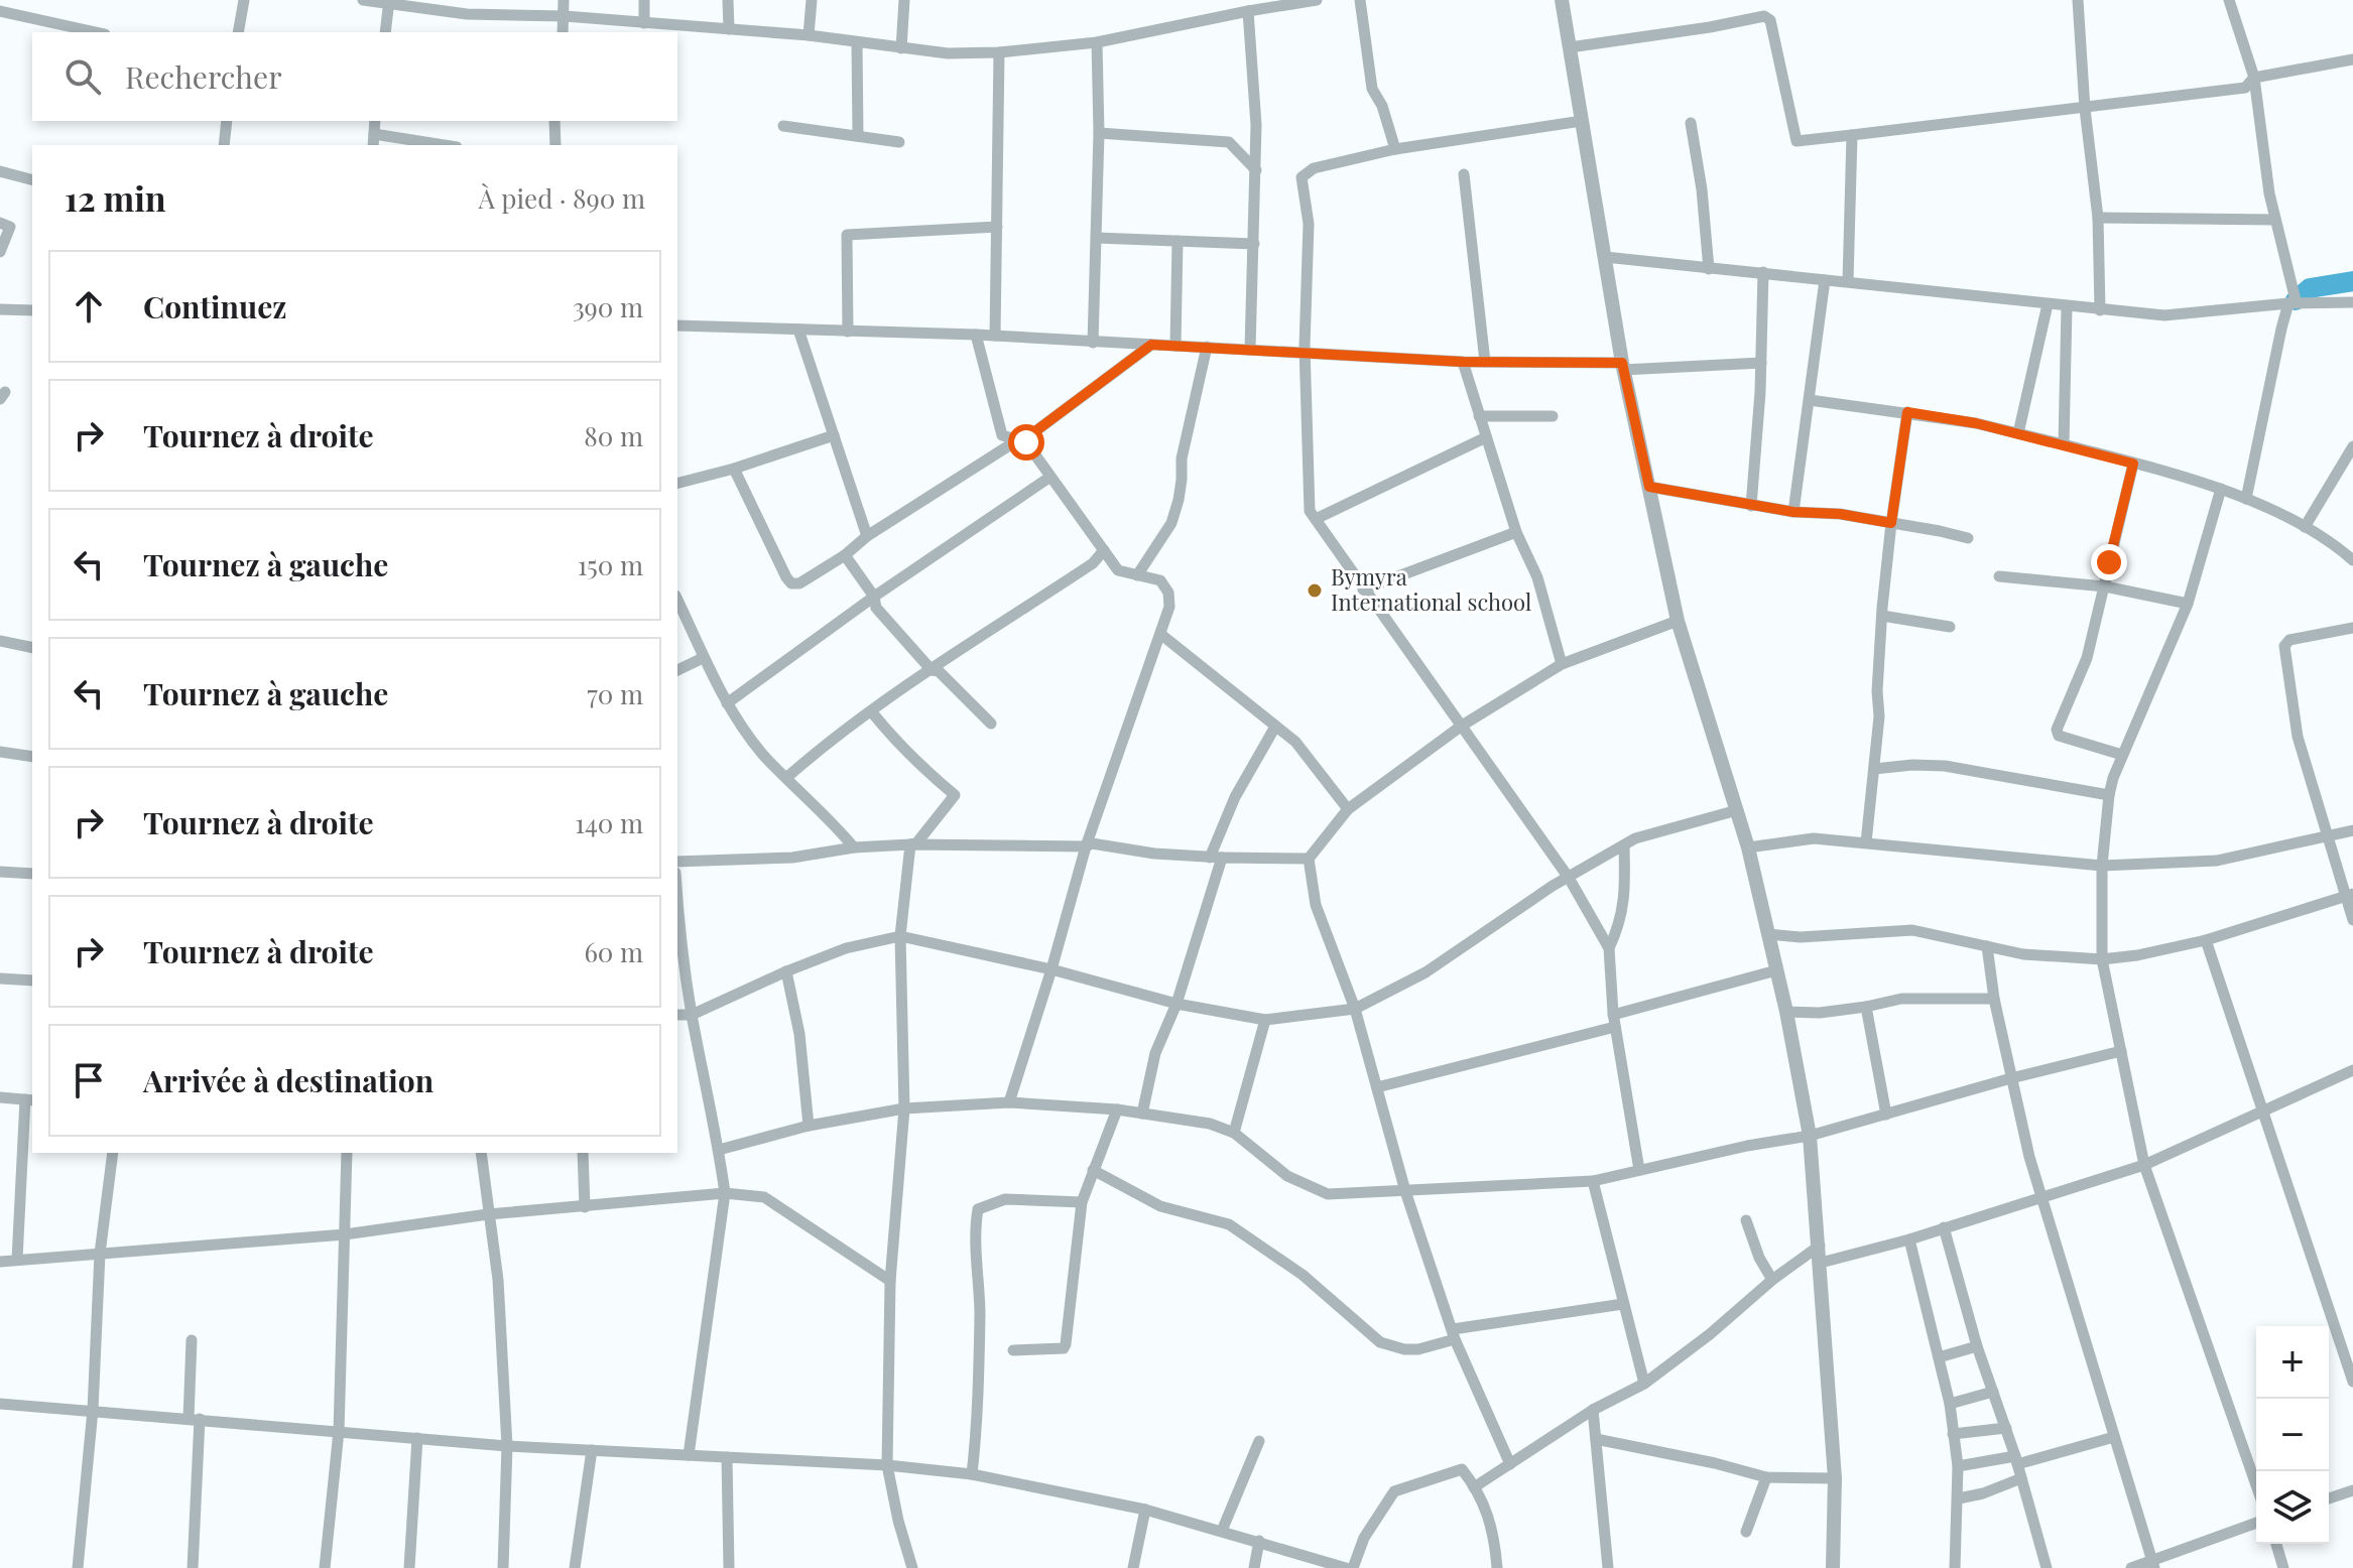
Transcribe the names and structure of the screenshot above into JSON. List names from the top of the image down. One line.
{"places":["Bymyra International school"],"page":{"search":"Rechercher","heading":["12 min","À pied · 890 m"],"list":[["Continuez","390 m"],["Tournez à droite","80 m"],["Tournez à gauche","150 m"],["Tournez à gauche","70 m"],["Tournez à droite","140 m"],["Tournez à droite","60 m"],"Arrivée à destination"],"map_buttons":["+","−"]}}
